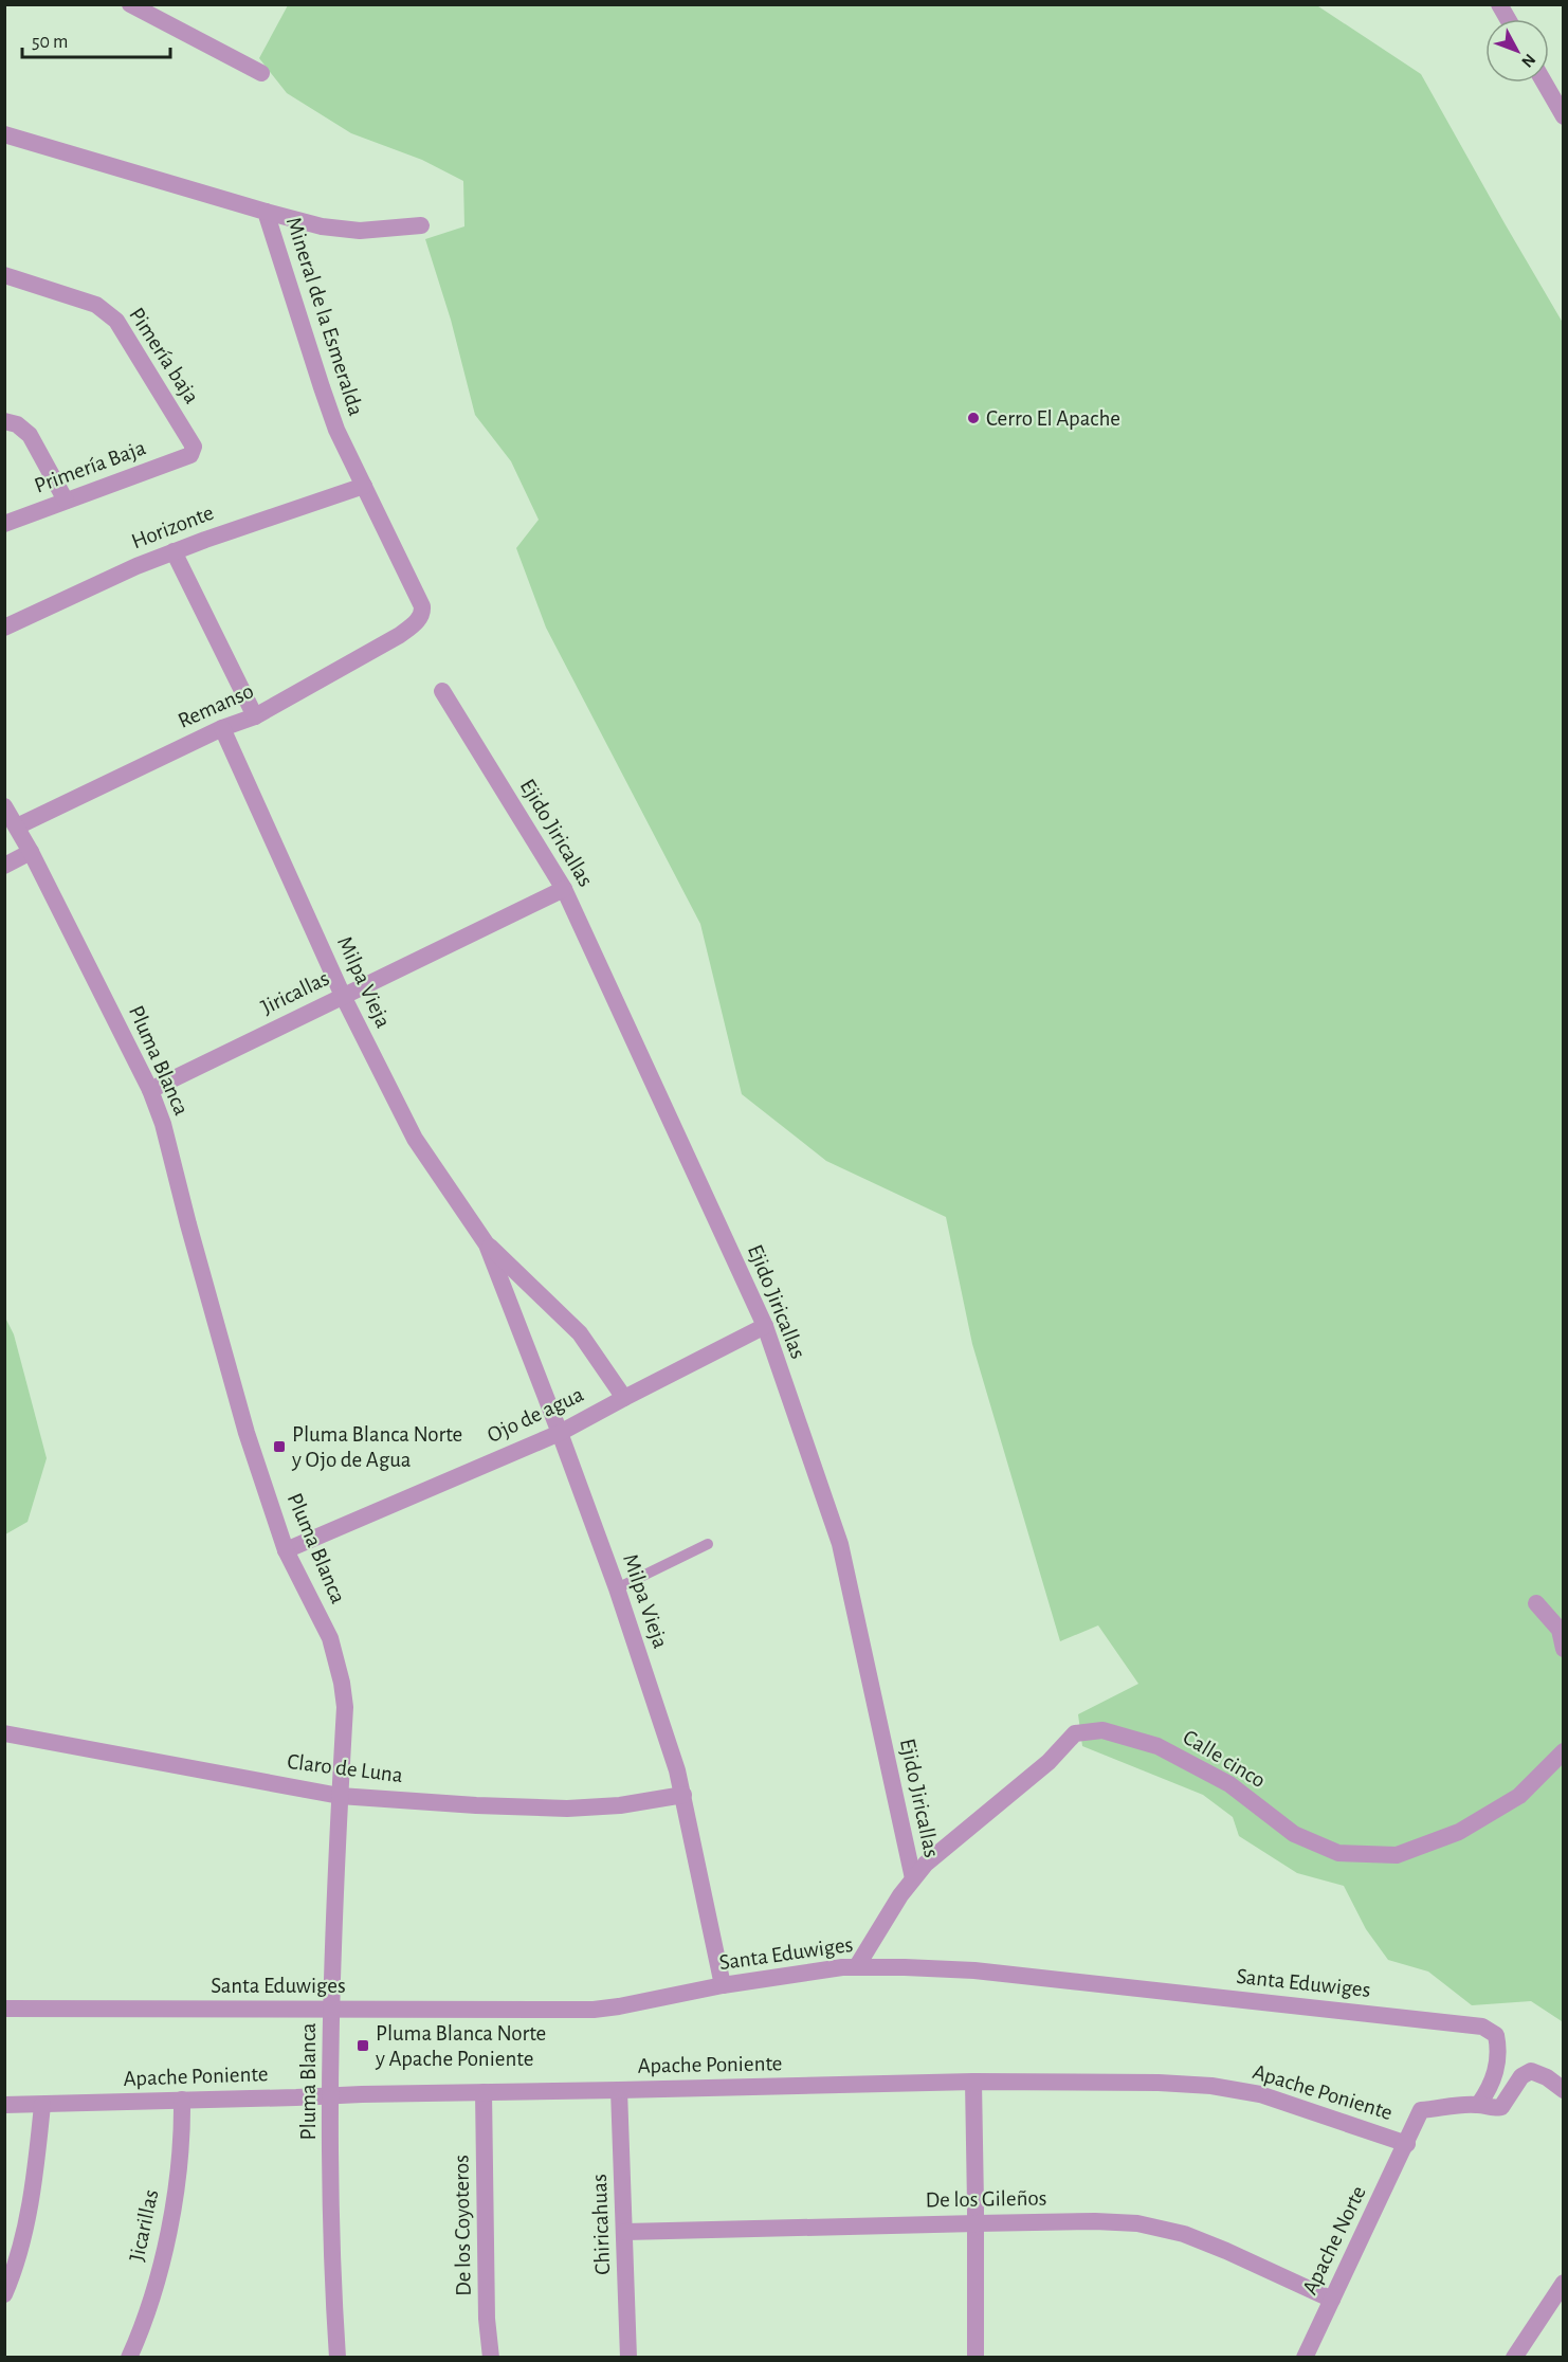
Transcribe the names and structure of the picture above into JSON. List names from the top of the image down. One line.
{"streets":{"street":["Mineral de la Esmeralda","Pimería baja","Primería Baja","Horizonte","Remanso","Ejido Jiricallas","Milpa Vieja","Jiricallas","Pluma Blanca","Ojo de agua","Calle cinco","Claro de Luna","Santa Eduwiges","Apache Poniente","De los Gileños","Chiricahuas","Jicarillas","De los Coyoteros","Apache Norte"]},"crossings":[["Mineral de la Esmeralda","Horizonte"],["Mineral de la Esmeralda","Remanso"],["Pimería baja","Primería Baja"],["Remanso","Milpa Vieja"],["Remanso","Pluma Blanca"],["Ejido Jiricallas","Jiricallas"],["Ejido Jiricallas","Ojo de agua"],["Ejido Jiricallas","Calle cinco"],["Ejido Jiricallas","Santa Eduwiges"],["Milpa Vieja","Jiricallas"],["Milpa Vieja","Ojo de agua"],["Milpa Vieja","Claro de Luna"],["Milpa Vieja","Santa Eduwiges"],["Jiricallas","Pluma Blanca"],["Pluma Blanca","Ojo de agua"],["Pluma Blanca","Claro de Luna"],["Pluma Blanca","Santa Eduwiges"],["Pluma Blanca","Apache Poniente"],["Santa Eduwiges","Apache Norte"],["Apache Poniente","Chiricahuas"],["Apache Poniente","Jicarillas"],["Apache Poniente","De los Coyoteros"],["Apache Poniente","Apache Norte"],["De los Gileños","Chiricahuas"],["De los Gileños","Apache Norte"]],"places":{"other":["Cerro El Apache"],"transit":["Pluma Blanca Norte y Ojo de Agua","Pluma Blanca Norte y Apache Poniente"]},"scale_bar":"50 m","north":"bottom right"}
